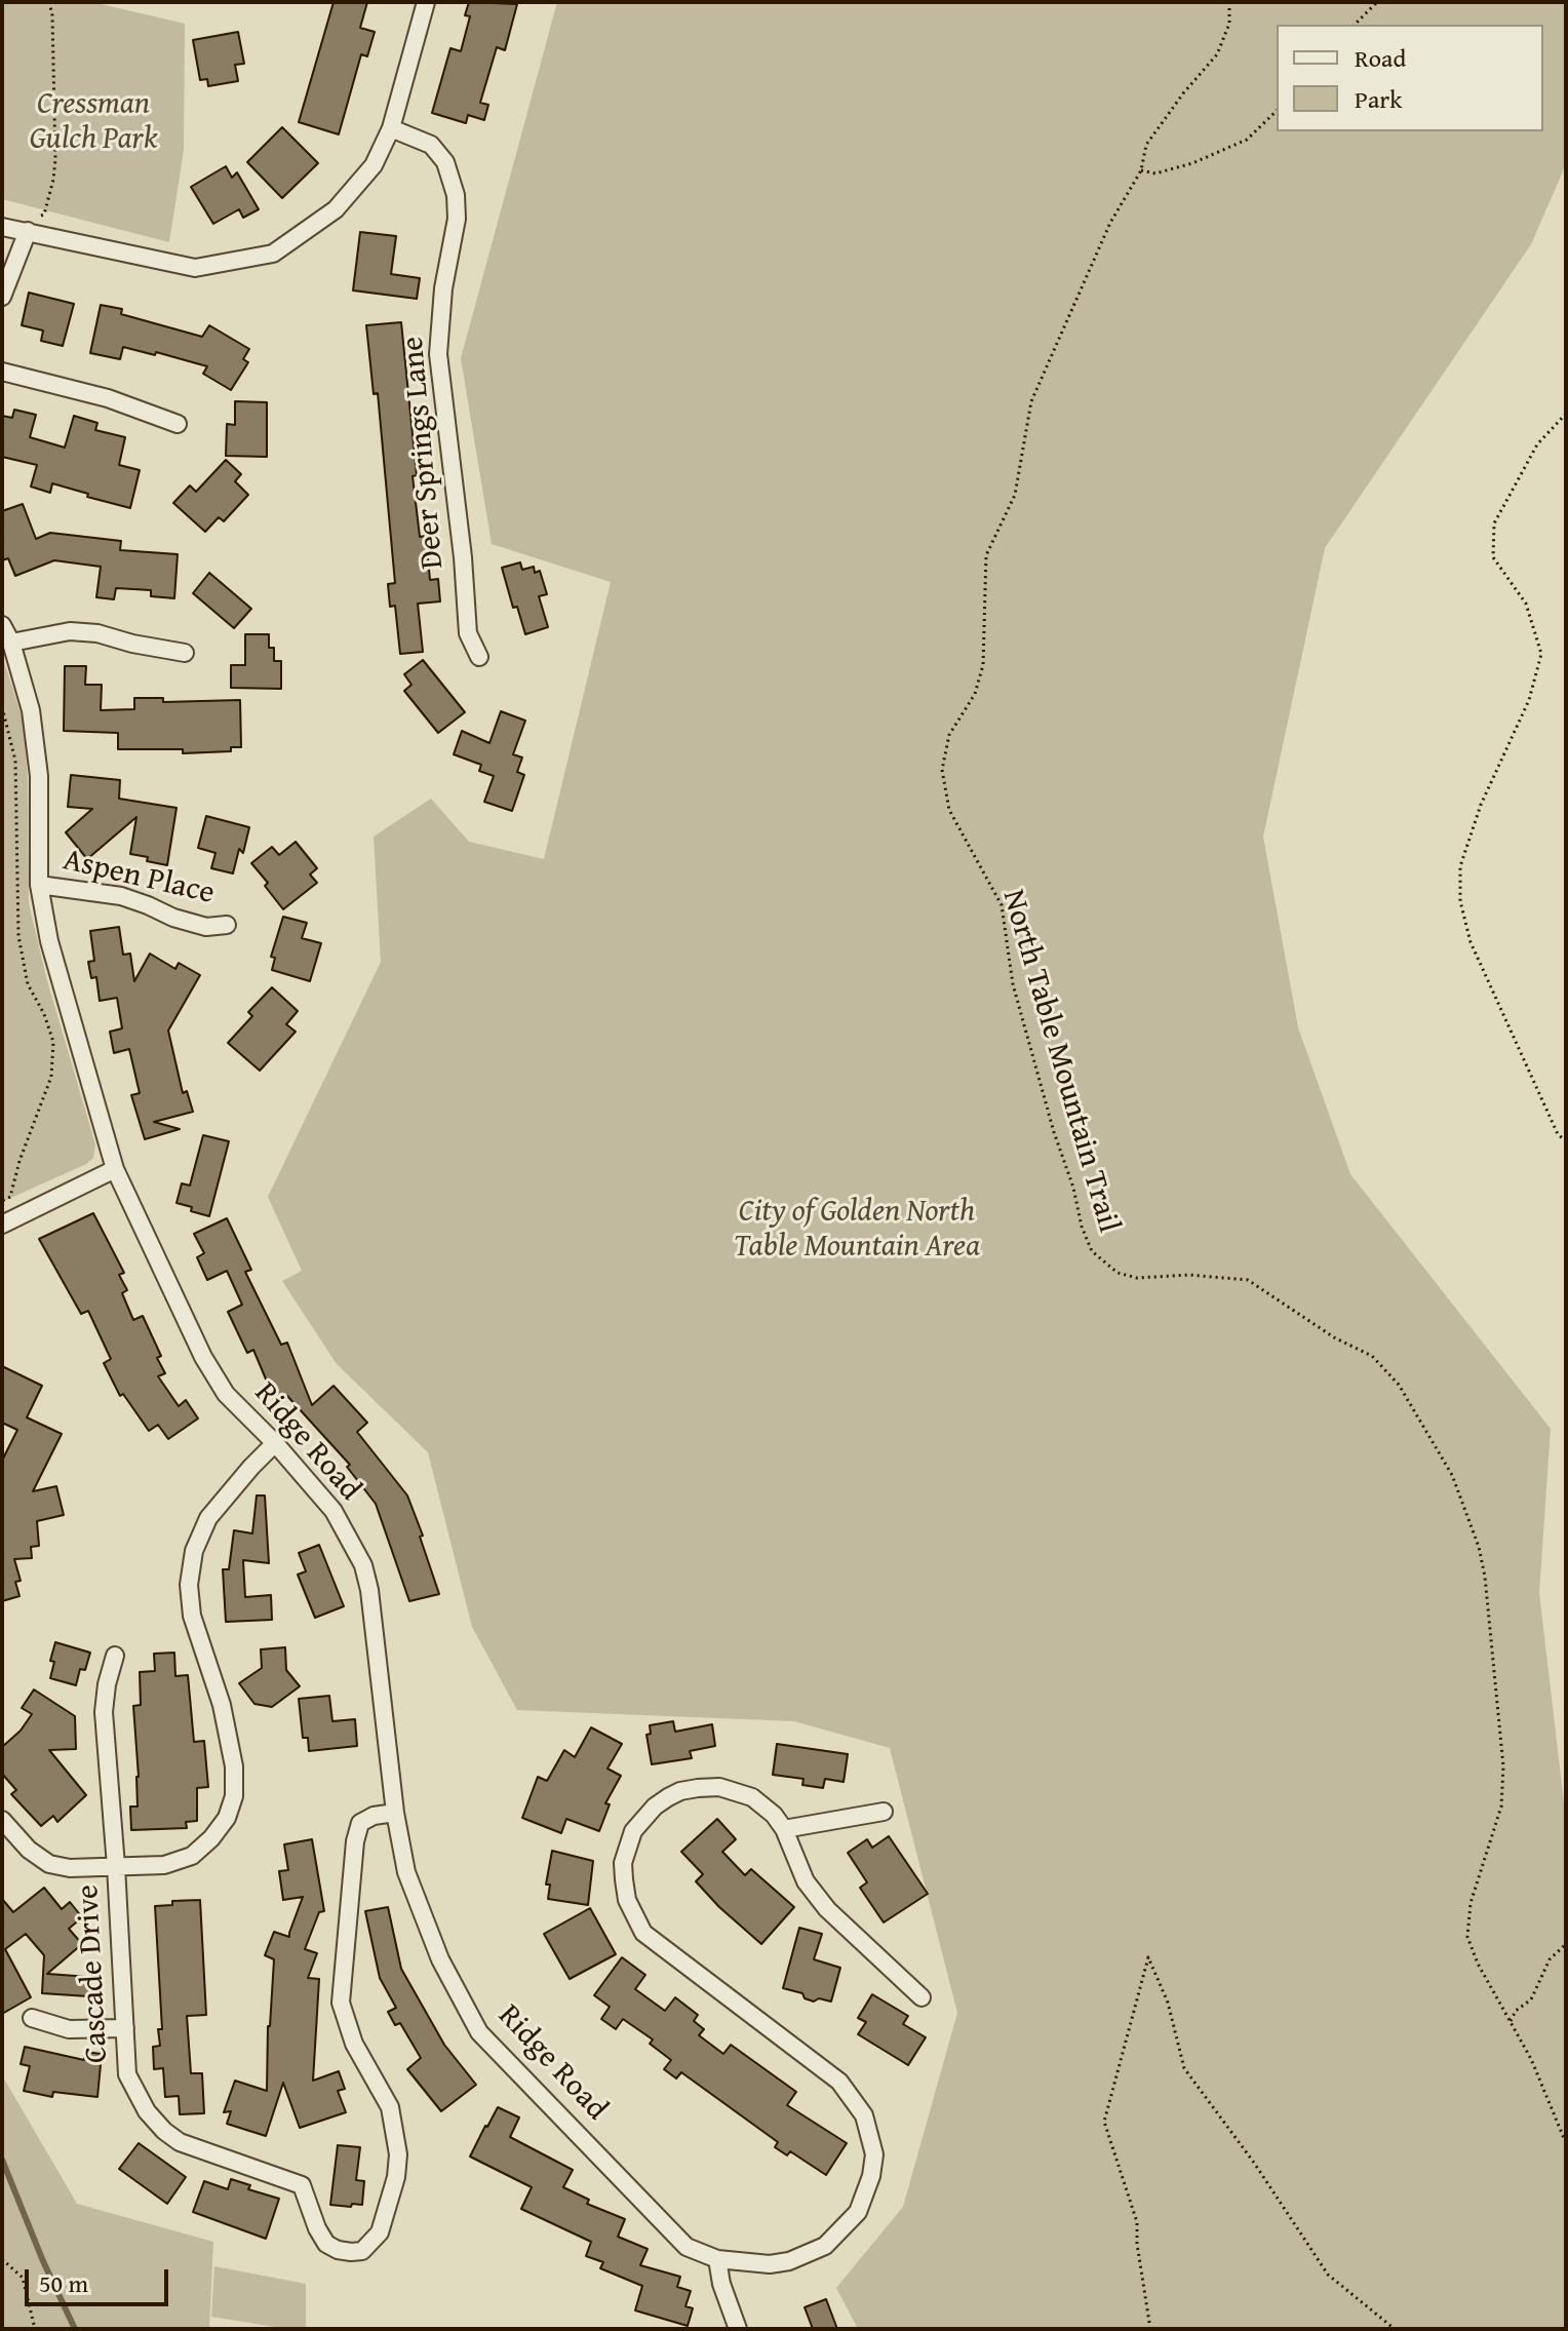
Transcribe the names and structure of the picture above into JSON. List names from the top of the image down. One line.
{"streets":{"street":["Deer Springs Lane","Aspen Place","Ridge Road","Cascade Drive"],"path":["North Table Mountain Trail"]},"crossings":[["Aspen Place","Ridge Road"],["Ridge Road","Cascade Drive"]],"parks":["Cressman Gulch Park","City of Golden North Table Mountain Area"],"legend":["Road","Park"],"scale_bar":"50 m"}
